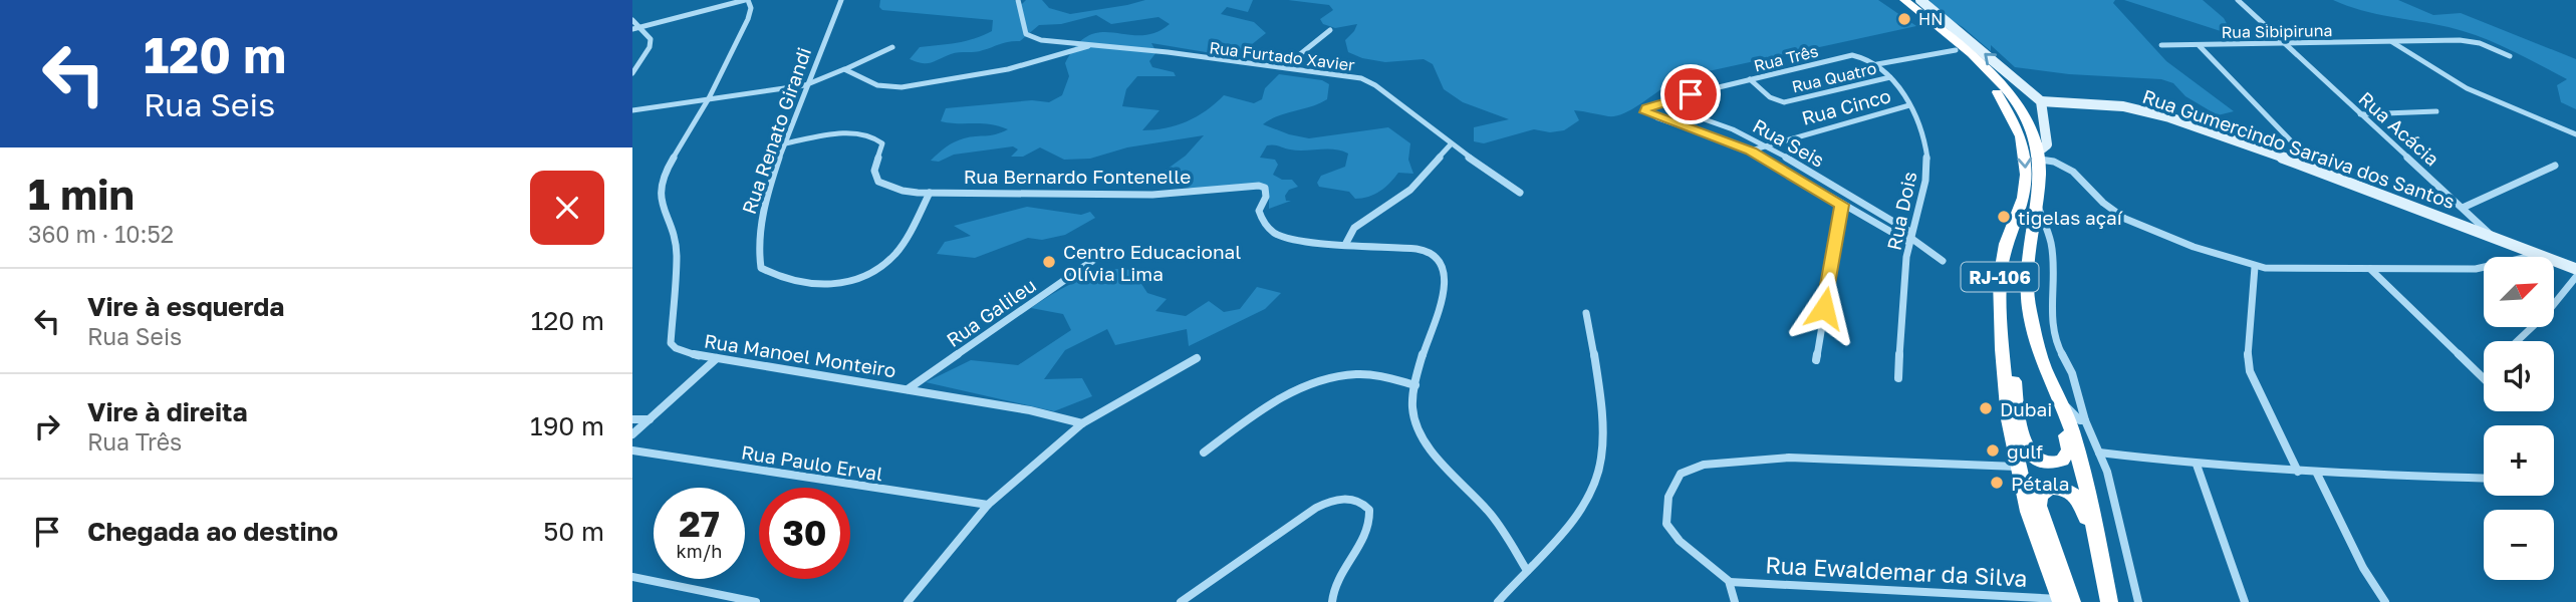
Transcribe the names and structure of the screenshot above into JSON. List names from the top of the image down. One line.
{"streets":{"highway":["RJ-106"],"main road":["Rua Gumercindo Saraiva dos Santos"],"street":["Rua Sibipiruna","Rua Furtado Xavier","Rua Três","Rua Quatro","Rua Cinco","Rua Acácia","Rua Renato Girandi","Rua Seis","Rua Bernardo Fontenelle","Rua Dois","Rua Galileu","Rua Manoel Monteiro","Rua Paulo Erval","Rua Ewaldemar da Silva"]},"crossings":[["Rua Sibipiruna","Rua Acácia"],["Rua Três","Rua Quatro"],["Rua Três","Rua Seis"],["Rua Três","Rua Dois"],["Rua Quatro","Rua Dois"],["Rua Cinco","Rua Seis"],["Rua Cinco","Rua Dois"],["Rua Acácia","Rua Gumercindo Saraiva dos Santos"],["Rua Renato Girandi","Rua Bernardo Fontenelle"],["Rua Seis","Rua Dois"],["RJ-106","Rua Ewaldemar da Silva"],["Rua Galileu","Rua Manoel Monteiro"]],"places":["HN","tigelas açaí","Centro Educacional Olívia Lima","Dubai","gulf","Pétala"],"north":"top right","page":{"turn":["120 m","Rua Seis"],"heading":["1 min","360 m · 10:52"],"map_buttons":["+","−"],"list":[{"name":"Vire à esquerda","note":"Rua Seis","value":"120 m"},{"name":"Vire à direita","note":"Rua Três","value":"190 m"},{"name":"Chegada ao destino","value":"50 m"}],"speed":"27 km/h","limit":"30"}}
